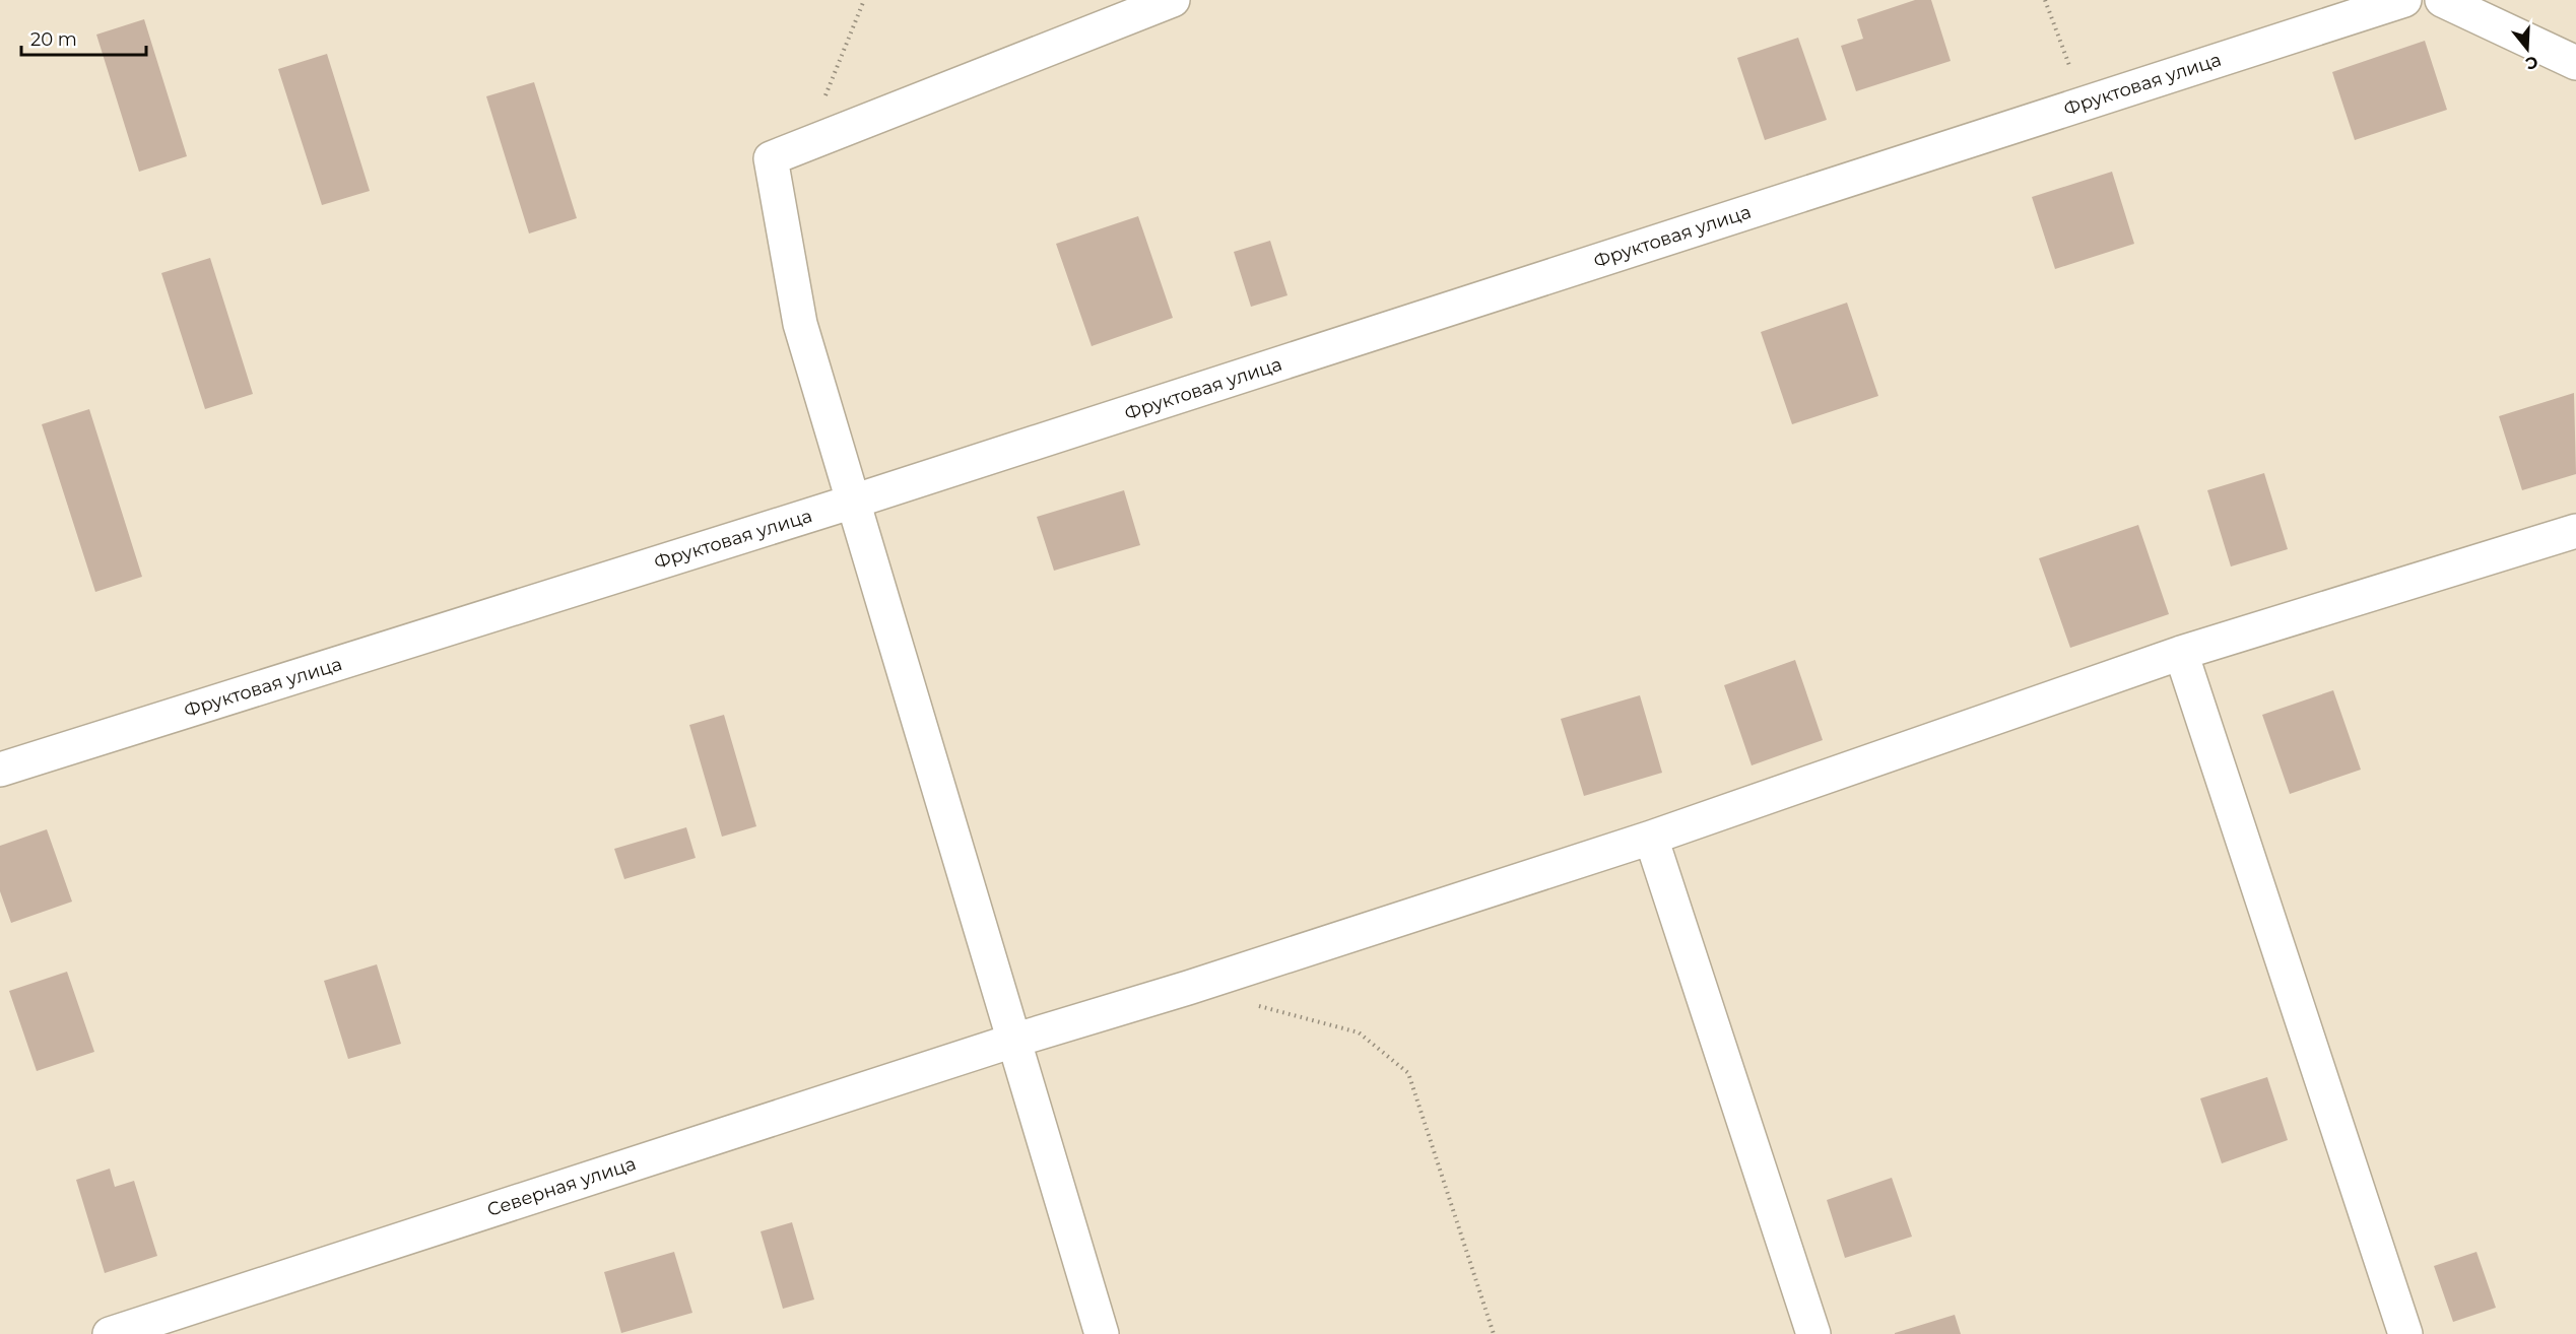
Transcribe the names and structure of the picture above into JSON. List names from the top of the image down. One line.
{"streets":{"street":["Фруктовая улица","Северная улица"]},"scale_bar":"20 m","north":"bottom"}
